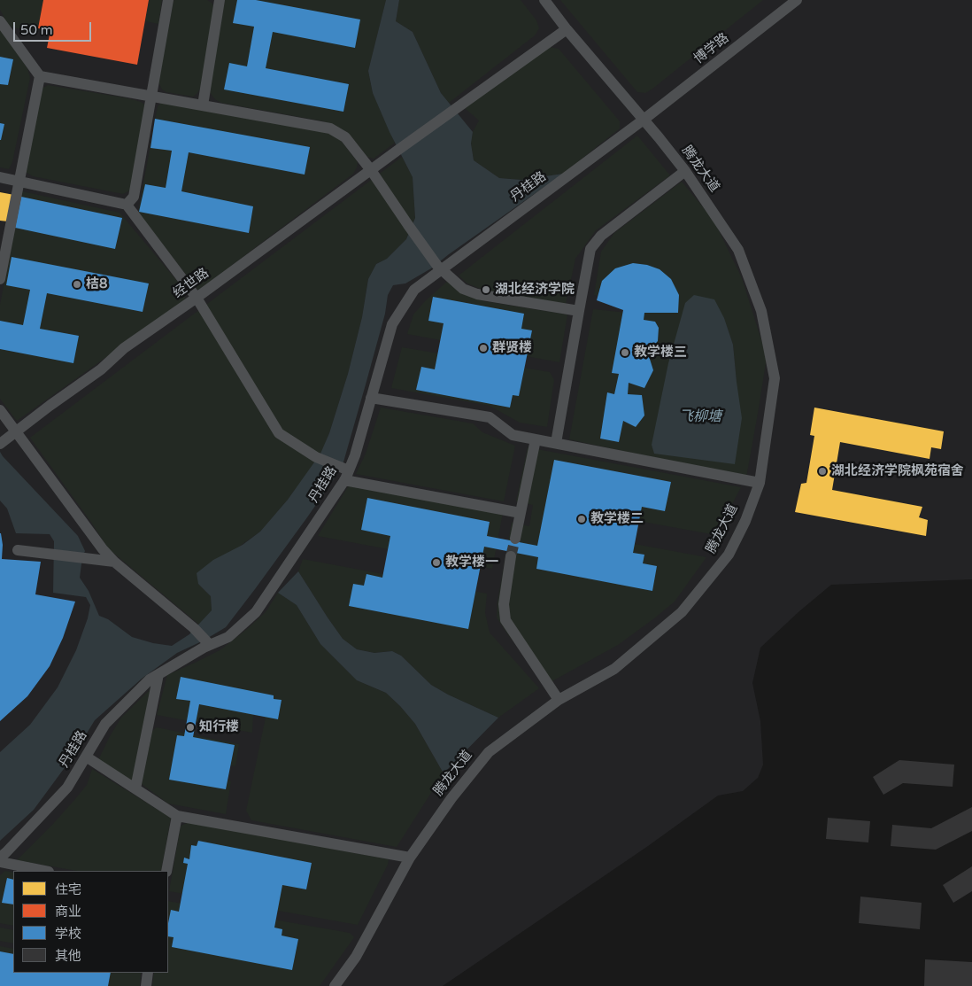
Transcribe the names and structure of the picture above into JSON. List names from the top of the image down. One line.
{"streets":{"street":["博学路","腾龙大道","丹桂路","经世路"]},"crossings":[["博学路","腾龙大道"],["博学路","丹桂路"],["腾龙大道","丹桂路"],["腾龙大道","经世路"]],"water":["飞柳塘"],"places":["桔8","湖北经济学院","群贤楼","教学楼三","湖北经济学院枫苑宿舍","教学楼二","教学楼一","知行楼"],"legend":["住宅","商业","学校","其他"],"scale_bar":"50 m"}
